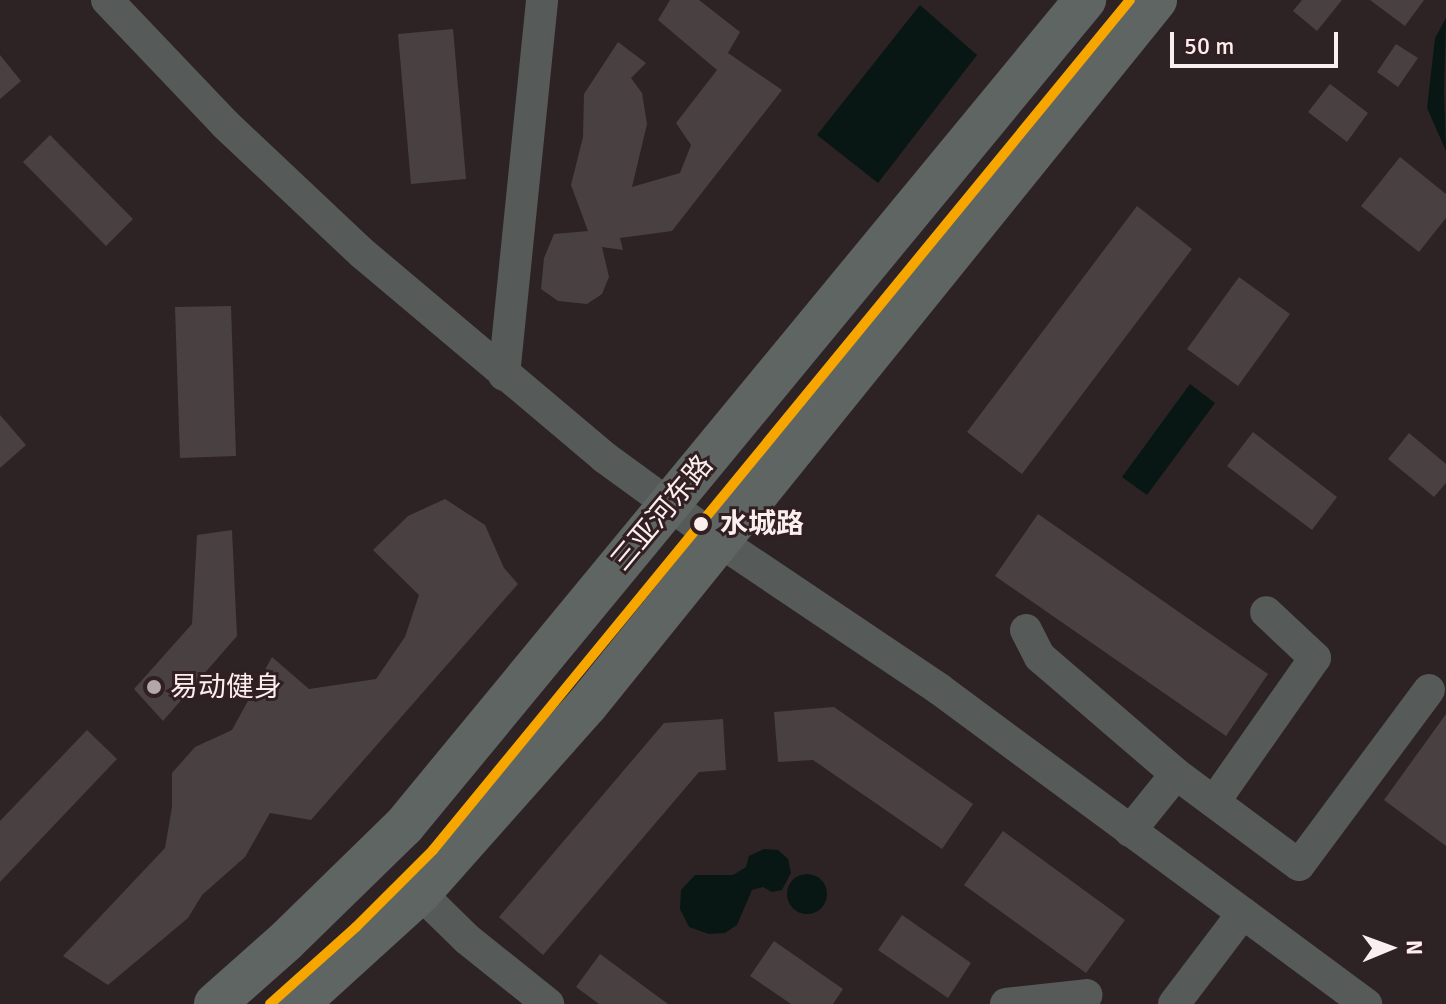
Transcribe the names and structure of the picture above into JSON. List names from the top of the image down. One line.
{"streets":{"main road":["三亚河东路"]},"places":["水城路","易动健身"],"scale_bar":"50 m","north":"right"}
